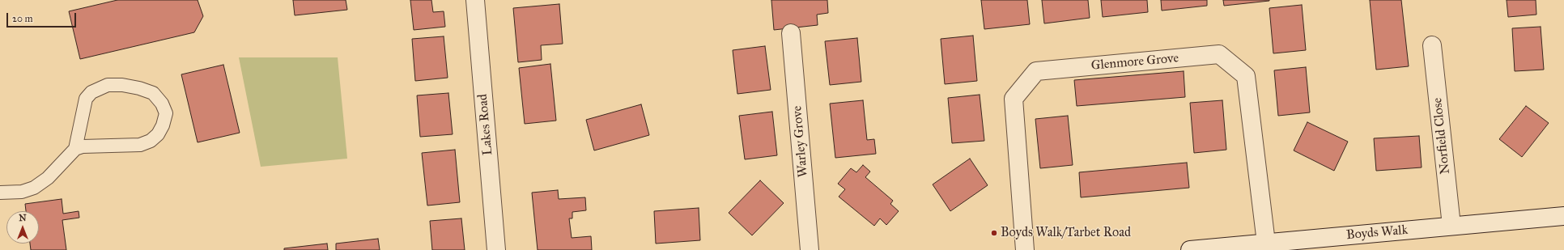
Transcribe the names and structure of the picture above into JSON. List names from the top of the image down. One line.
{"streets":{"street":["Glenmore Grove","Lakes Road","Norfield Close","Warley Grove","Boyds Walk"]},"crossings":[["Glenmore Grove","Boyds Walk"],["Norfield Close","Boyds Walk"]],"places":["Boyds Walk/Tarbet Road"],"scale_bar":"20 m","north":"top"}
